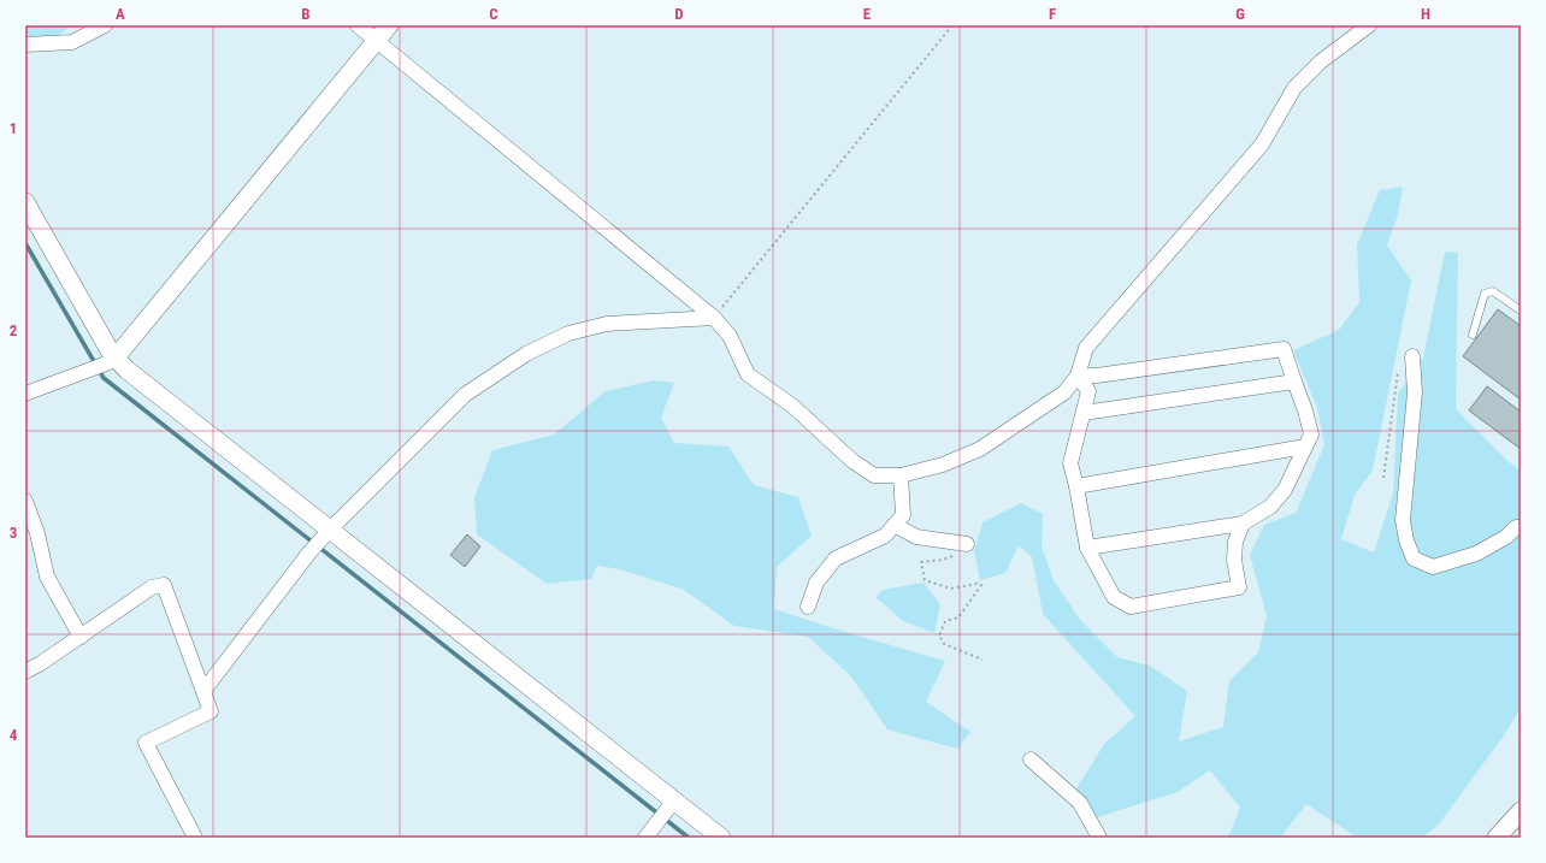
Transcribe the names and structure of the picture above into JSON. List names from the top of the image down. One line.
{"grid":{"columns":["A","B","C","D","E","F","G","H"],"rows":["1","2","3","4"]}}
